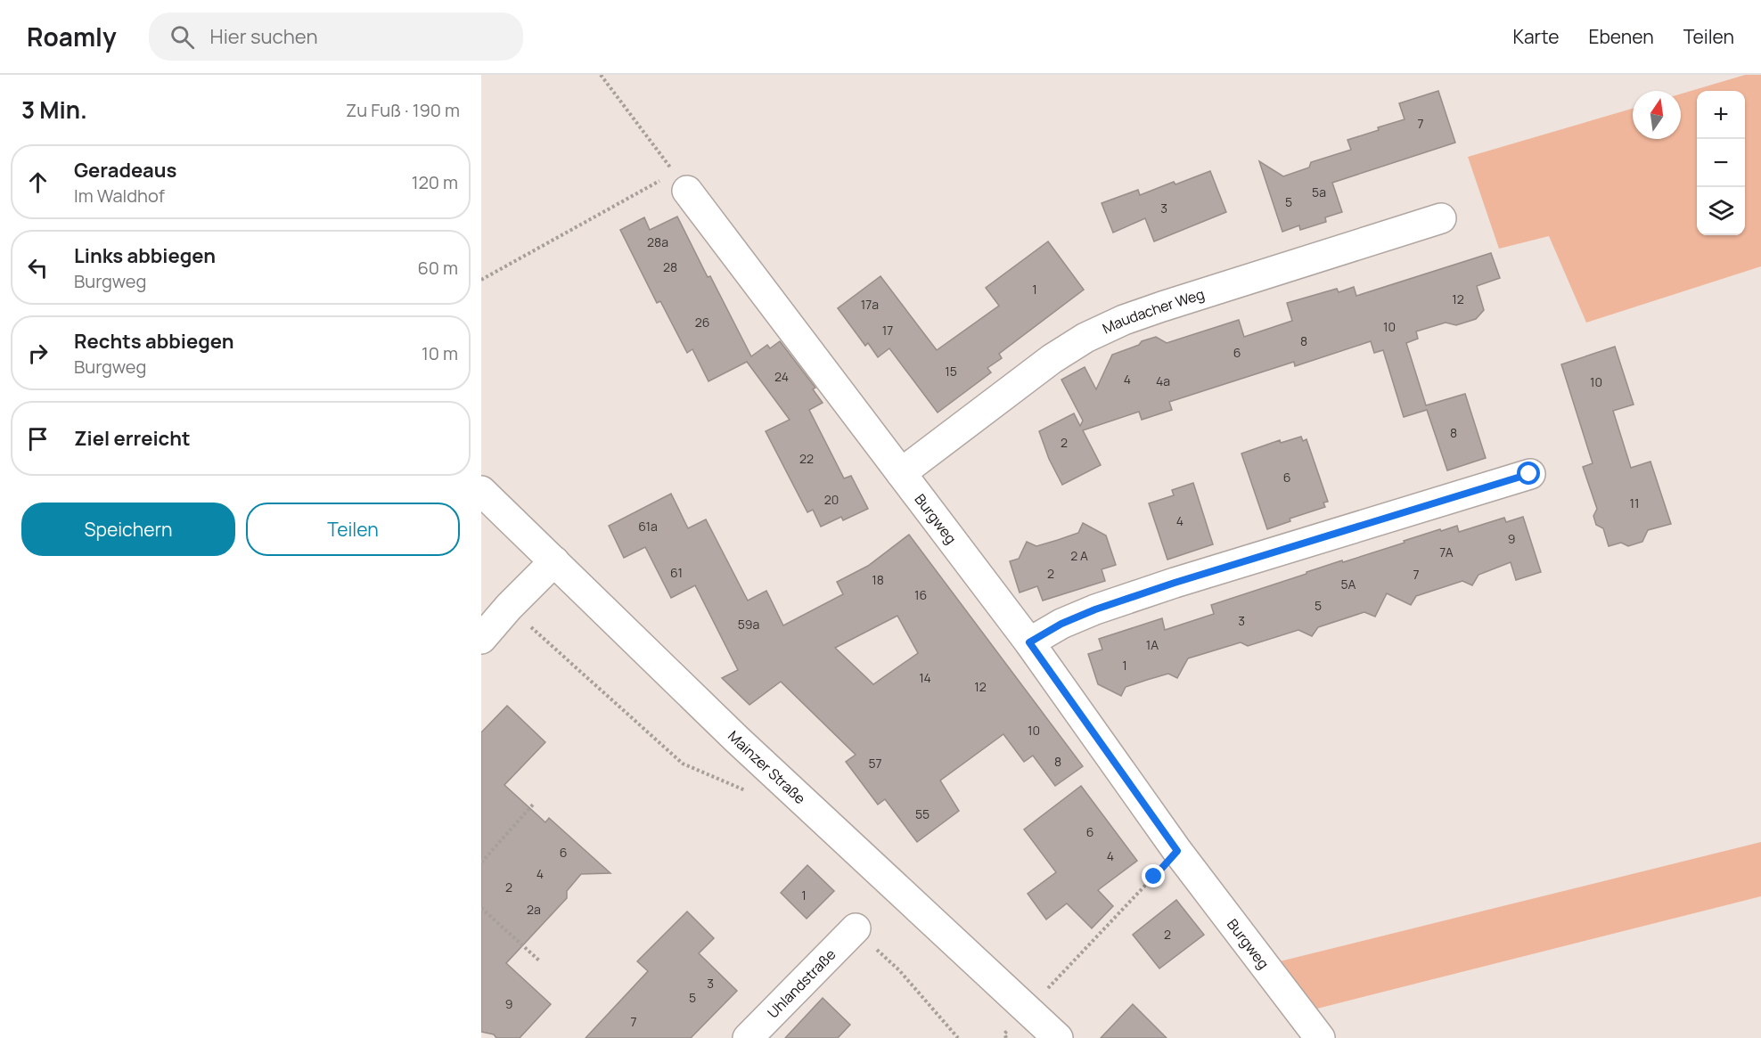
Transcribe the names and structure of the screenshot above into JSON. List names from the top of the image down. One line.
{"streets":{"street":["Maudacher Weg","Burgweg","Mainzer Straße","Uhlandstraße"]},"crossings":[["Maudacher Weg","Burgweg"]],"house_numbers":["7","5a","5","3","28a","28","1","12","17a","26","10","17","8","6","15","24","4","4a","10","8","2","22","6","20","11","4","61a","9","7A","2 A","61","2","7","18","5A","16","5","3","59a","1A","1","14","12","10","8","57","55","6","6","4","4","2","1","2a","2","3","5","9","7"],"north":"top","page":{"header":"Roamly","search":"Hier suchen","nav":["Karte","Ebenen","Teilen"],"heading":["3 Min.","Zu Fuß · 190 m"],"map_buttons":["+","−"],"list":[["Geradeaus","Im Waldhof","120 m"],["Links abbiegen","Burgweg","60 m"],["Rechts abbiegen","Burgweg","10 m"],"Ziel erreicht"],"buttons":["Speichern","Teilen"]}}
